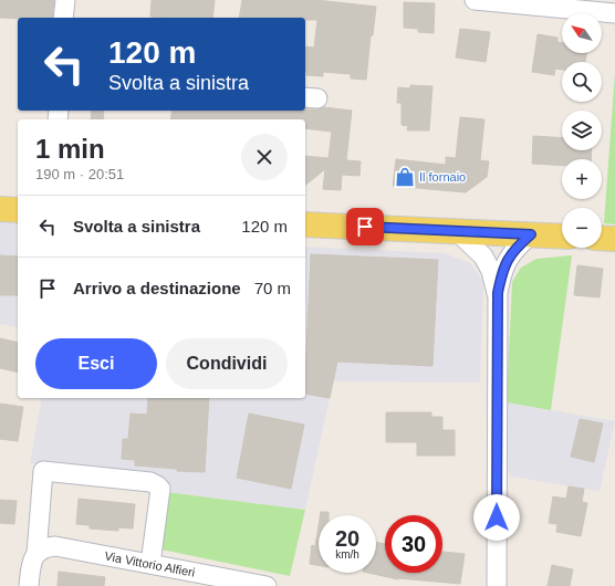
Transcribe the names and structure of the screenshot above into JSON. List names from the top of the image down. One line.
{"streets":{"street":["Via Vittorio Alfieri"]},"places":{"shop":["Il fornaio"]},"north":"top left","page":{"map_buttons":["+","−"],"turn":["120 m","Svolta a sinistra"],"heading":["1 min","190 m · 20:51"],"list":[{"name":"Svolta a sinistra","value":"120 m"},{"name":"Arrivo a destinazione","value":"70 m"}],"buttons":["Esci","Condividi"],"speed":"20 km/h","limit":"30"}}
